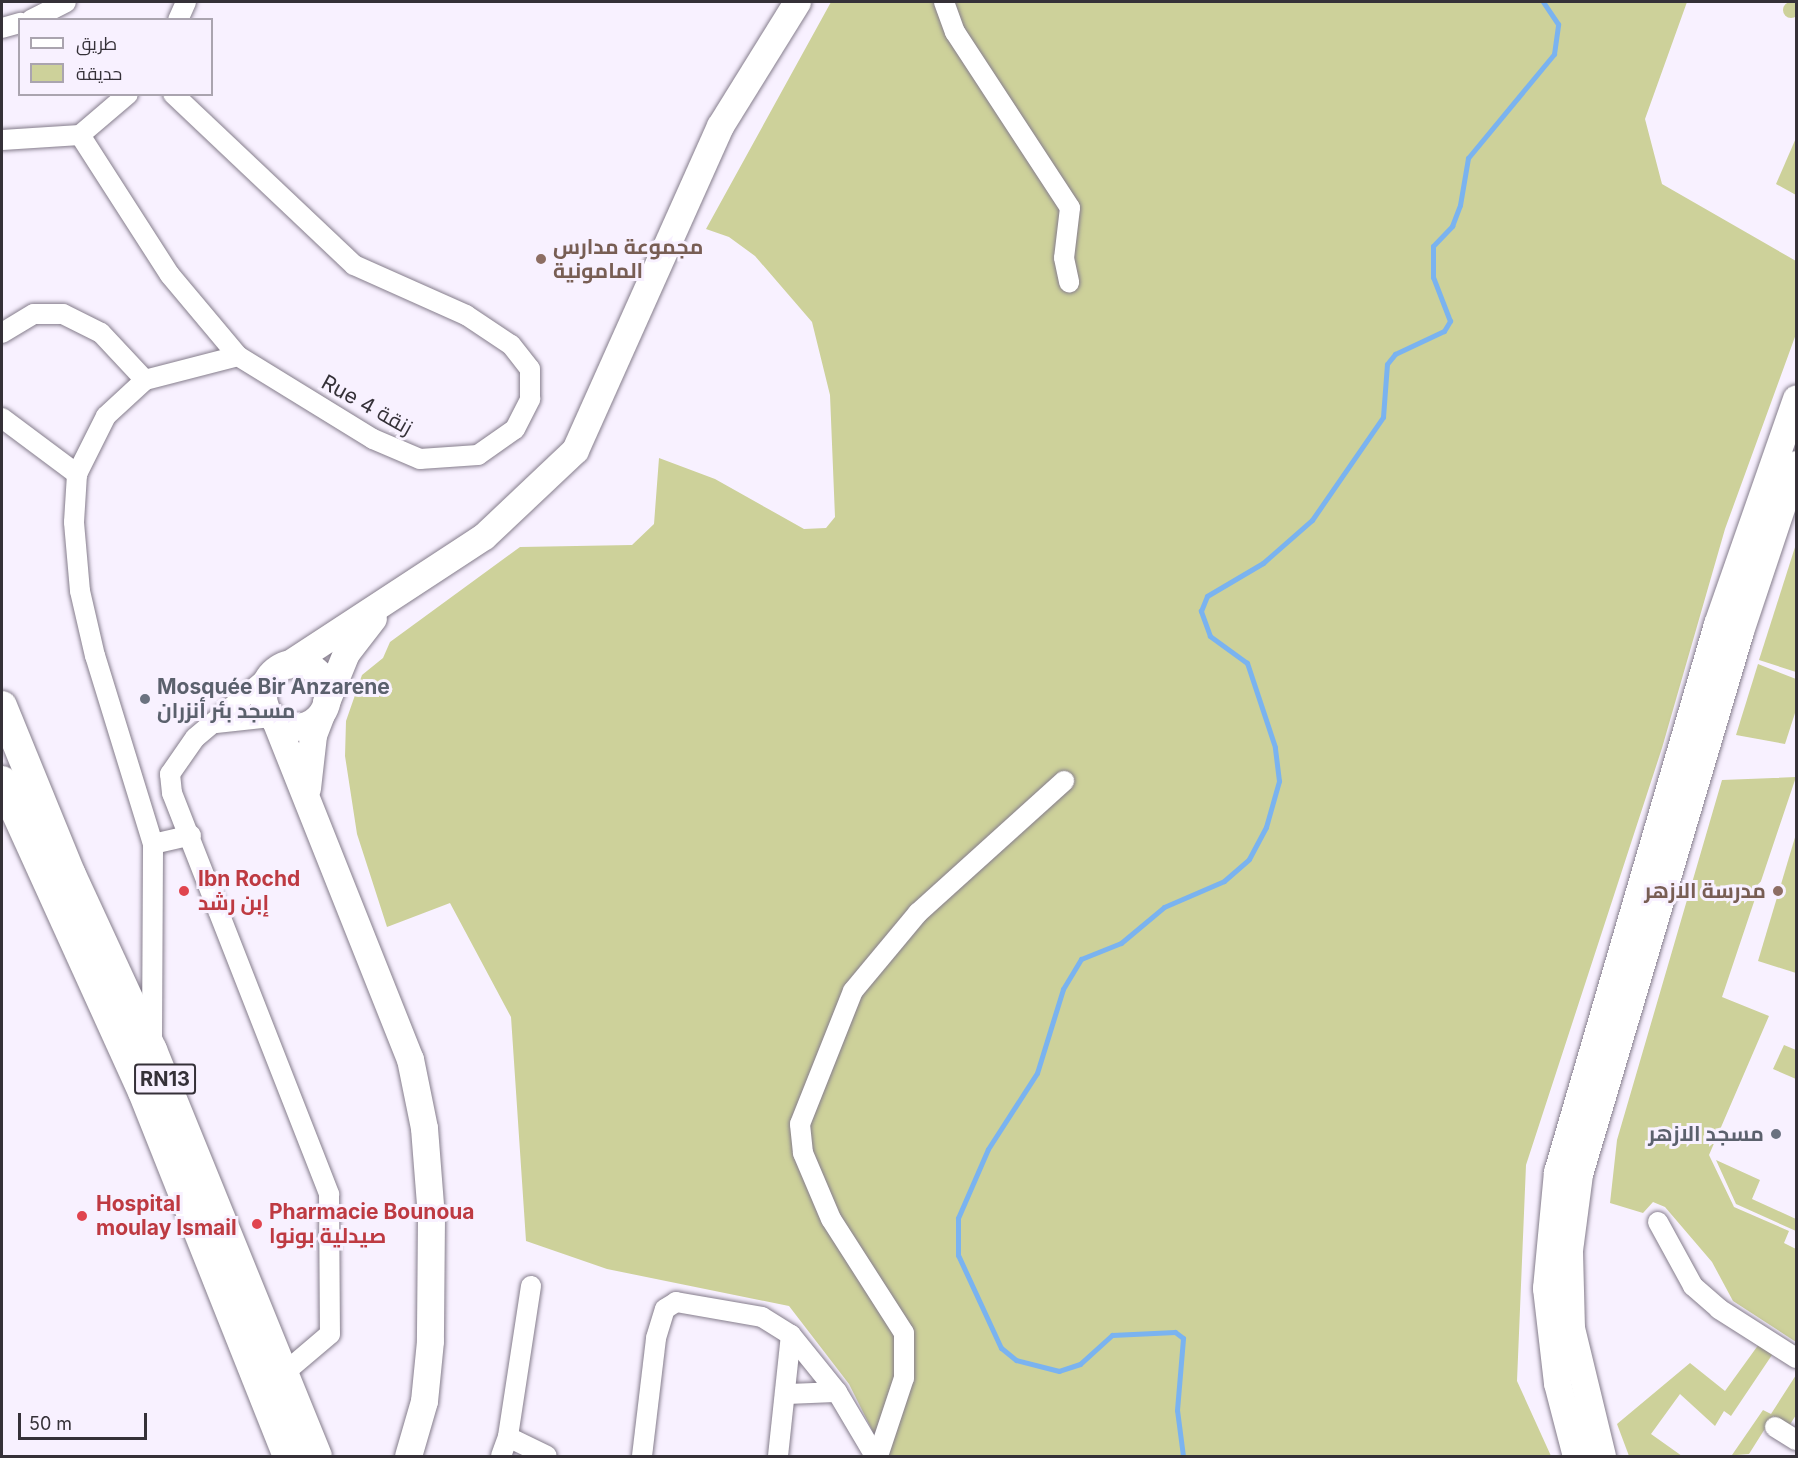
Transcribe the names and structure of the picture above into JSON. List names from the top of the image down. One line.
{"streets":{"main road":["RN13"],"street":["Rue 4 زنقة"]},"places":["مجموعة مدارس المامونية","Mosquée Bir Anzarene مسجد بئر أنزران","Ibn Rochd إبن رشد","مدرسة الازهر","مسجد الازهر","Hospital moulay Ismail","Pharmacie Bounoua صيدلية بونوا"],"legend":["طريق","حديقة"],"scale_bar":"50 m"}
